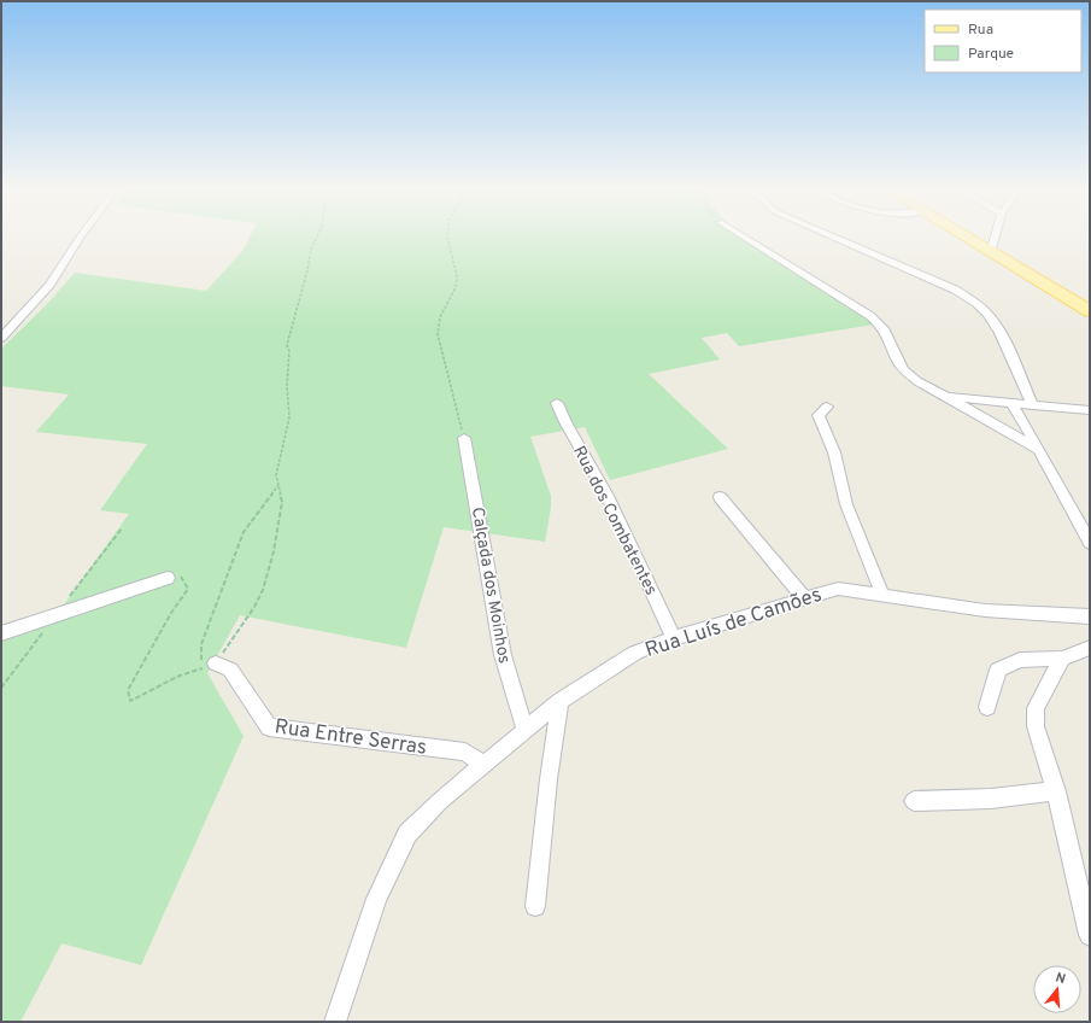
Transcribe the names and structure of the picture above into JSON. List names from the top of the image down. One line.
{"streets":{"street":["Rua dos Combatentes","Calçada dos Moinhos","Rua Luís de Camões","Rua Entre Serras"]},"crossings":[["Rua dos Combatentes","Rua Luís de Camões"],["Calçada dos Moinhos","Rua Luís de Camões"],["Rua Luís de Camões","Rua Entre Serras"]],"legend":["Rua","Parque"],"north":"top"}
